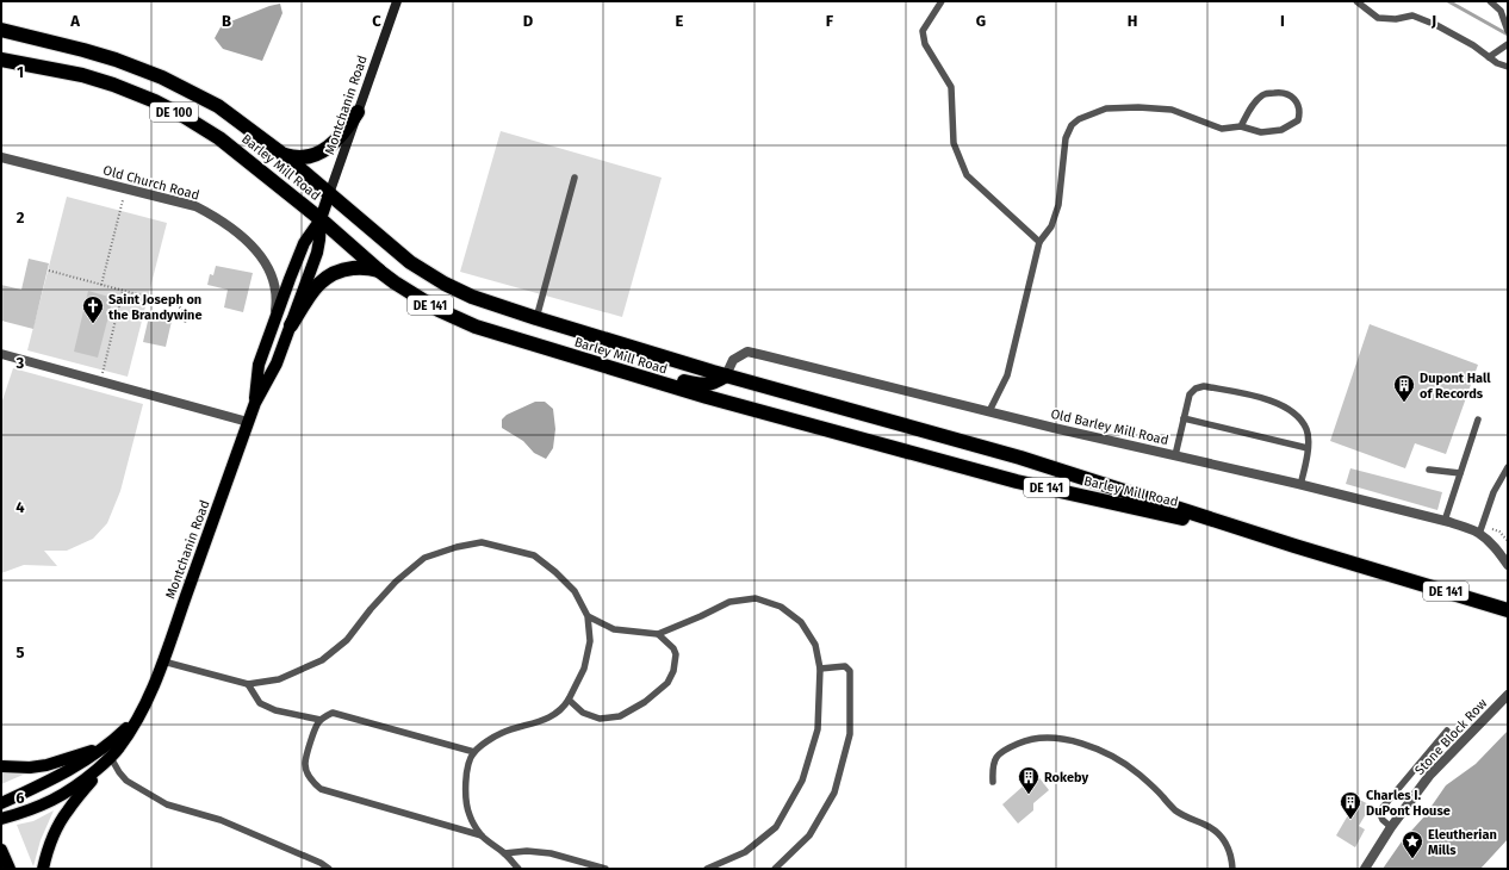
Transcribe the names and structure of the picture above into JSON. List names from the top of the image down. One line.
{"streets":{"highway":["DE 100","Barley Mill Road","DE 141"],"main road":["Montchanin Road"],"street":["Old Church Road","Old Barley Mill Road","Stone Block Row"]},"crossings":[["Montchanin Road","Barley Mill Road"],["Montchanin Road","Old Church Road"],["DE 100","Barley Mill Road"],["Barley Mill Road","Old Barley Mill Road"]],"places":{"church":["Saint Joseph on the Brandywine"],"building":["Dupont Hall of Records","Rokeby","Charles I. DuPont House"],"place":["Eleutherian Mills"]},"grid":{"columns":["A","B","C","D","E","F","G","H","I","J"],"rows":["1","2","3","4","5","6"]}}
